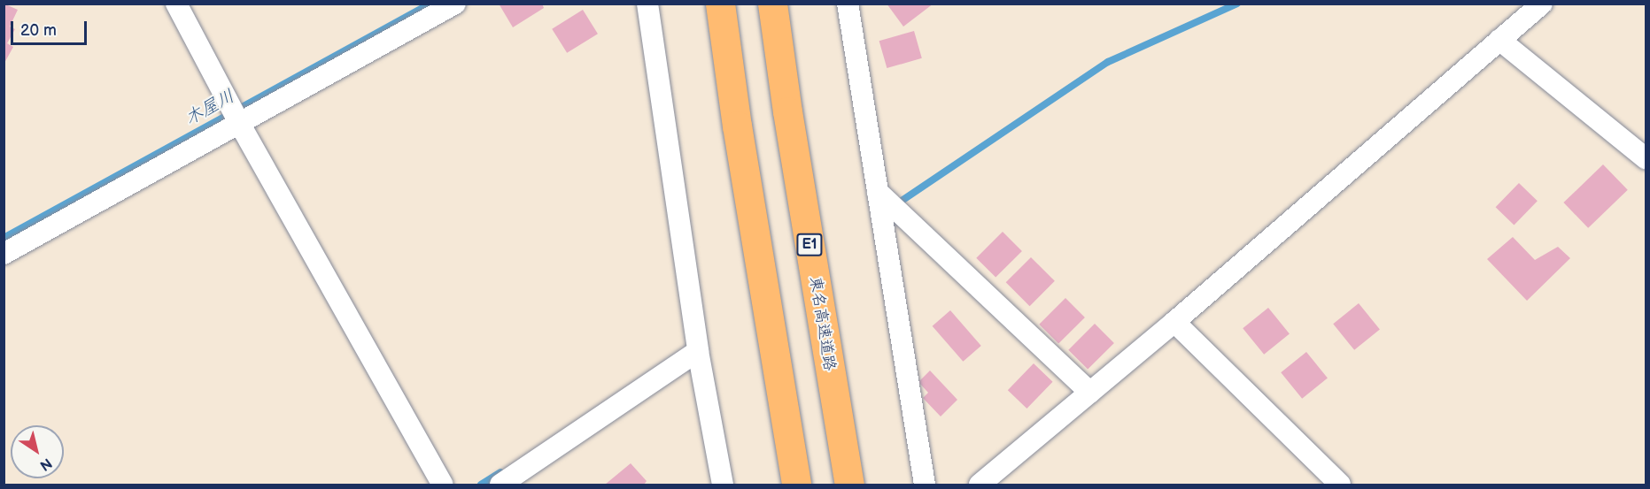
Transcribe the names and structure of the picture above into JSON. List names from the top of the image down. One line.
{"streets":{"highway":["E1","東名高速道路"]},"water":["木屋川"],"scale_bar":"20 m","north":"bottom right"}
